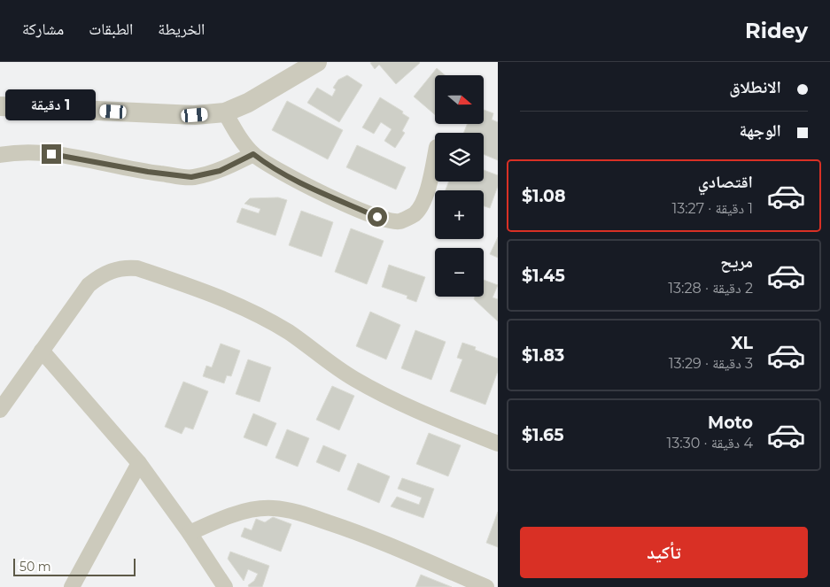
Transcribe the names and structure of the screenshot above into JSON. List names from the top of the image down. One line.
{"scale_bar":"50 m","north":"right","page":{"header":"Ridey","nav":["الخريطة","الطبقات","مشاركة"],"banner":["الانطلاق","الوجهة"],"map_buttons":["+","−"],"bubble":"1 دقيقة","list":[{"name":"اقتصادي","note":"1 دقيقة · 13:27","value":"$1.08"},{"name":"مريح","note":"2 دقيقة · 13:28","value":"$1.45"},{"name":"XL","note":"3 دقيقة · 13:29","value":"$1.83"},{"name":"Moto","note":"4 دقيقة · 13:30","value":"$1.65"}],"buttons":"تأكيد","scale":"50 m"}}
